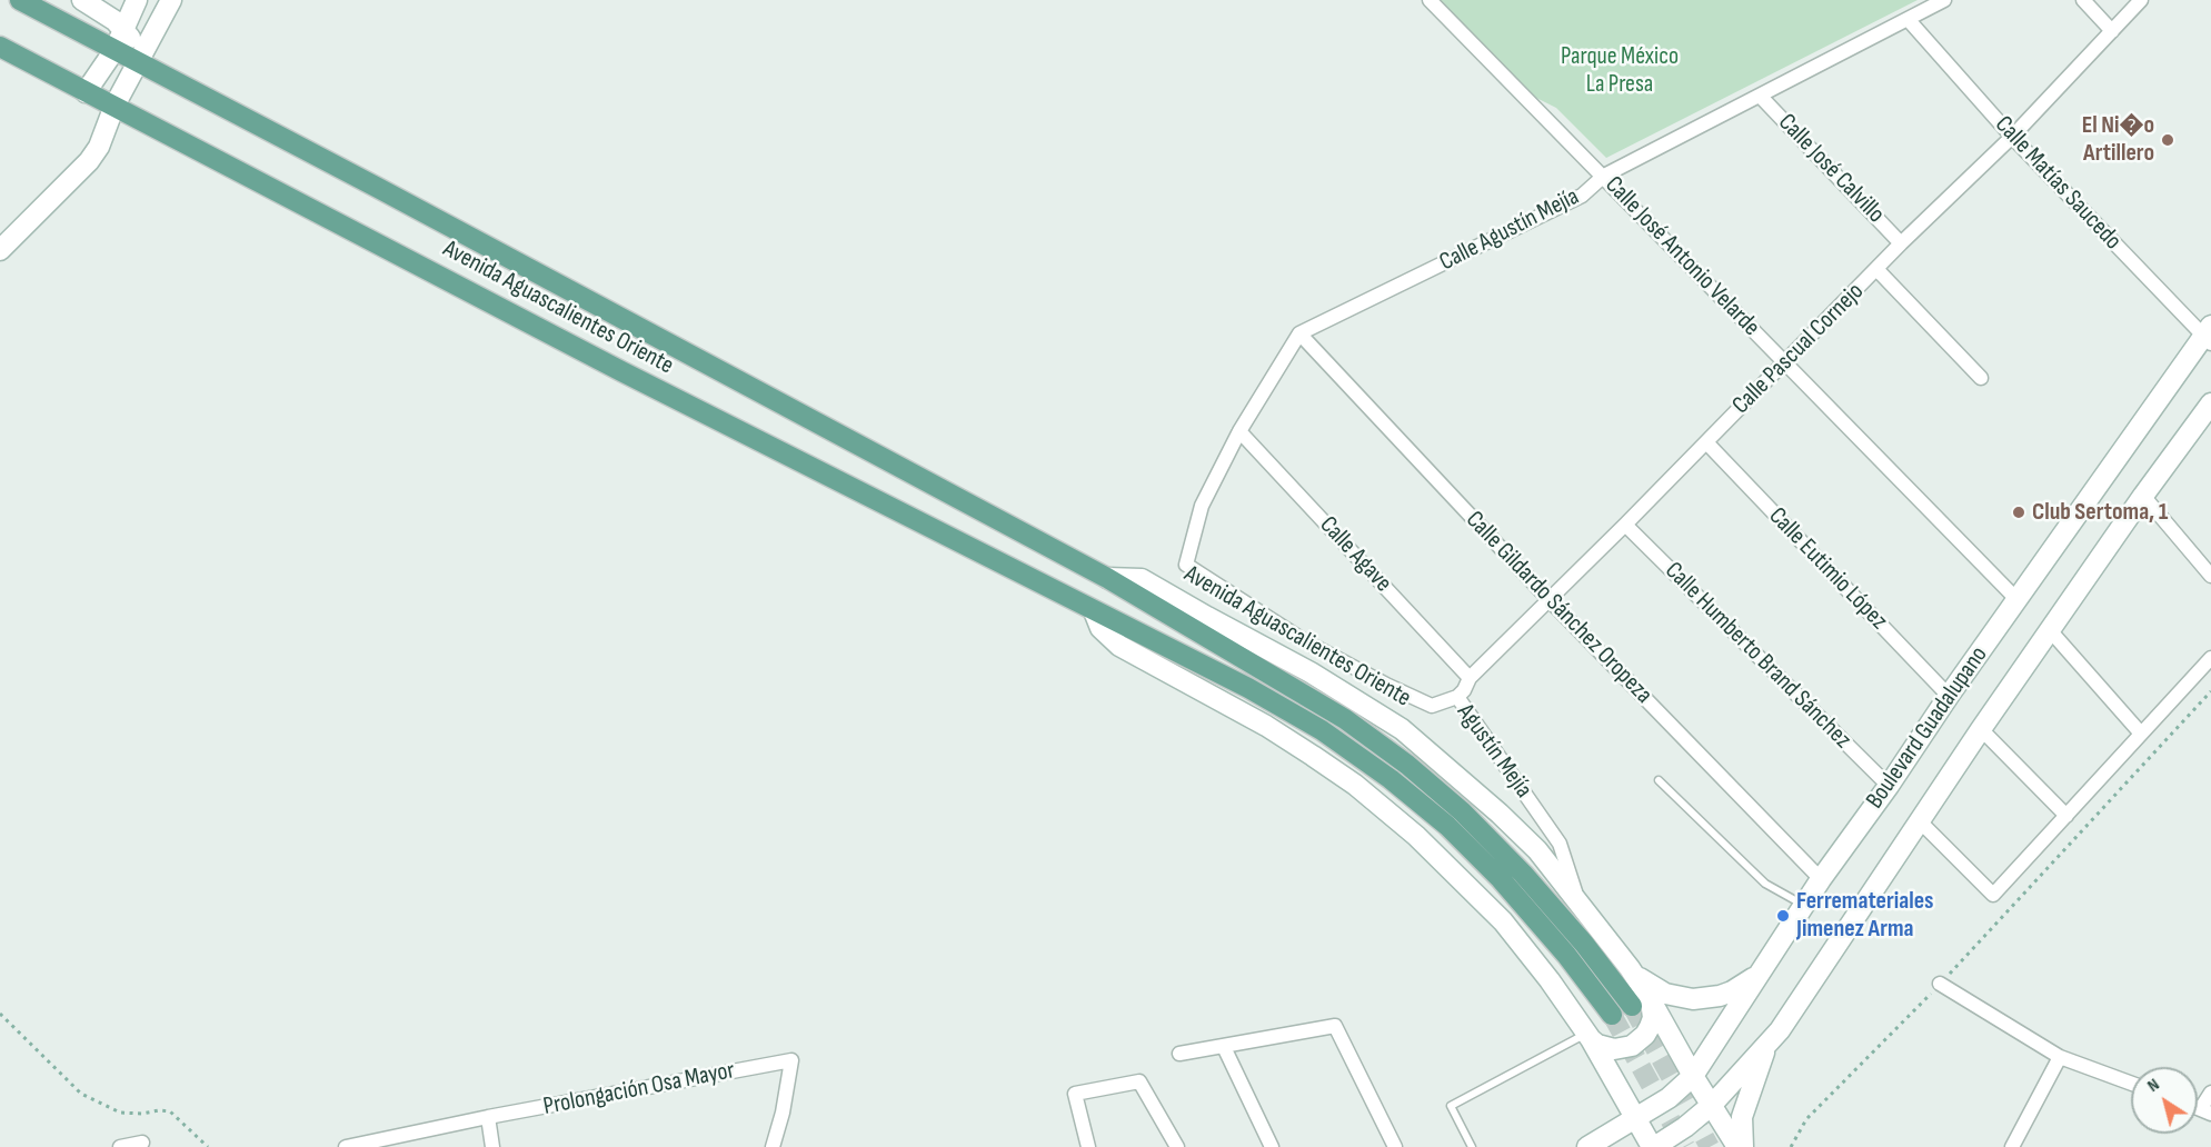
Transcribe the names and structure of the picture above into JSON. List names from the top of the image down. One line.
{"streets":{"main road":["Avenida Aguascalientes Oriente","Boulevard Guadalupano"],"street":["Calle José Calvillo","Calle Matías Saucedo","Calle Agustín Mejía","Calle José Antonio Velarde","Calle Pascual Cornejo","Calle Agave","Calle Eutimio López","Calle Gildardo Sánchez Oropeza","Calle Humberto Brand Sánchez","Agustín Mejía","Prolongación Osa Mayor"]},"crossings":[["Calle José Calvillo","Calle Agustín Mejía"],["Calle José Calvillo","Calle Pascual Cornejo"],["Calle Matías Saucedo","Calle Agustín Mejía"],["Calle Matías Saucedo","Calle Pascual Cornejo"],["Calle Matías Saucedo","Boulevard Guadalupano"],["Calle Agustín Mejía","Calle José Antonio Velarde"],["Calle Agustín Mejía","Calle Gildardo Sánchez Oropeza"],["Calle José Antonio Velarde","Calle Pascual Cornejo"],["Calle José Antonio Velarde","Boulevard Guadalupano"],["Avenida Aguascalientes Oriente","Boulevard Guadalupano"],["Avenida Aguascalientes Oriente","Agustín Mejía"],["Calle Pascual Cornejo","Calle Agave"],["Calle Pascual Cornejo","Calle Eutimio López"],["Calle Pascual Cornejo","Calle Gildardo Sánchez Oropeza"],["Calle Pascual Cornejo","Calle Humberto Brand Sánchez"],["Calle Pascual Cornejo","Agustín Mejía"],["Calle Agave","Agustín Mejía"],["Calle Eutimio López","Boulevard Guadalupano"],["Calle Gildardo Sánchez Oropeza","Boulevard Guadalupano"],["Calle Humberto Brand Sánchez","Boulevard Guadalupano"]],"parks":["Parque México La Presa"],"places":["El Ni�o Artillero","Club Sertoma, 1","Ferremateriales Jimenez Arma"],"north":"top left"}
